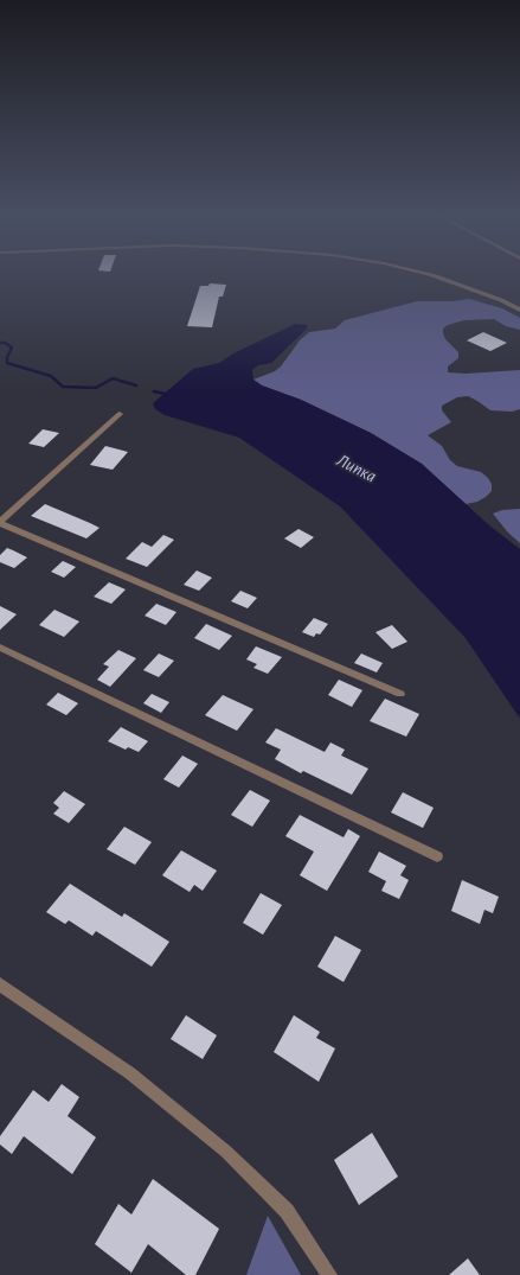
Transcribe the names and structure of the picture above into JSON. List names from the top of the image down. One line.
{"water":["Липка"]}
